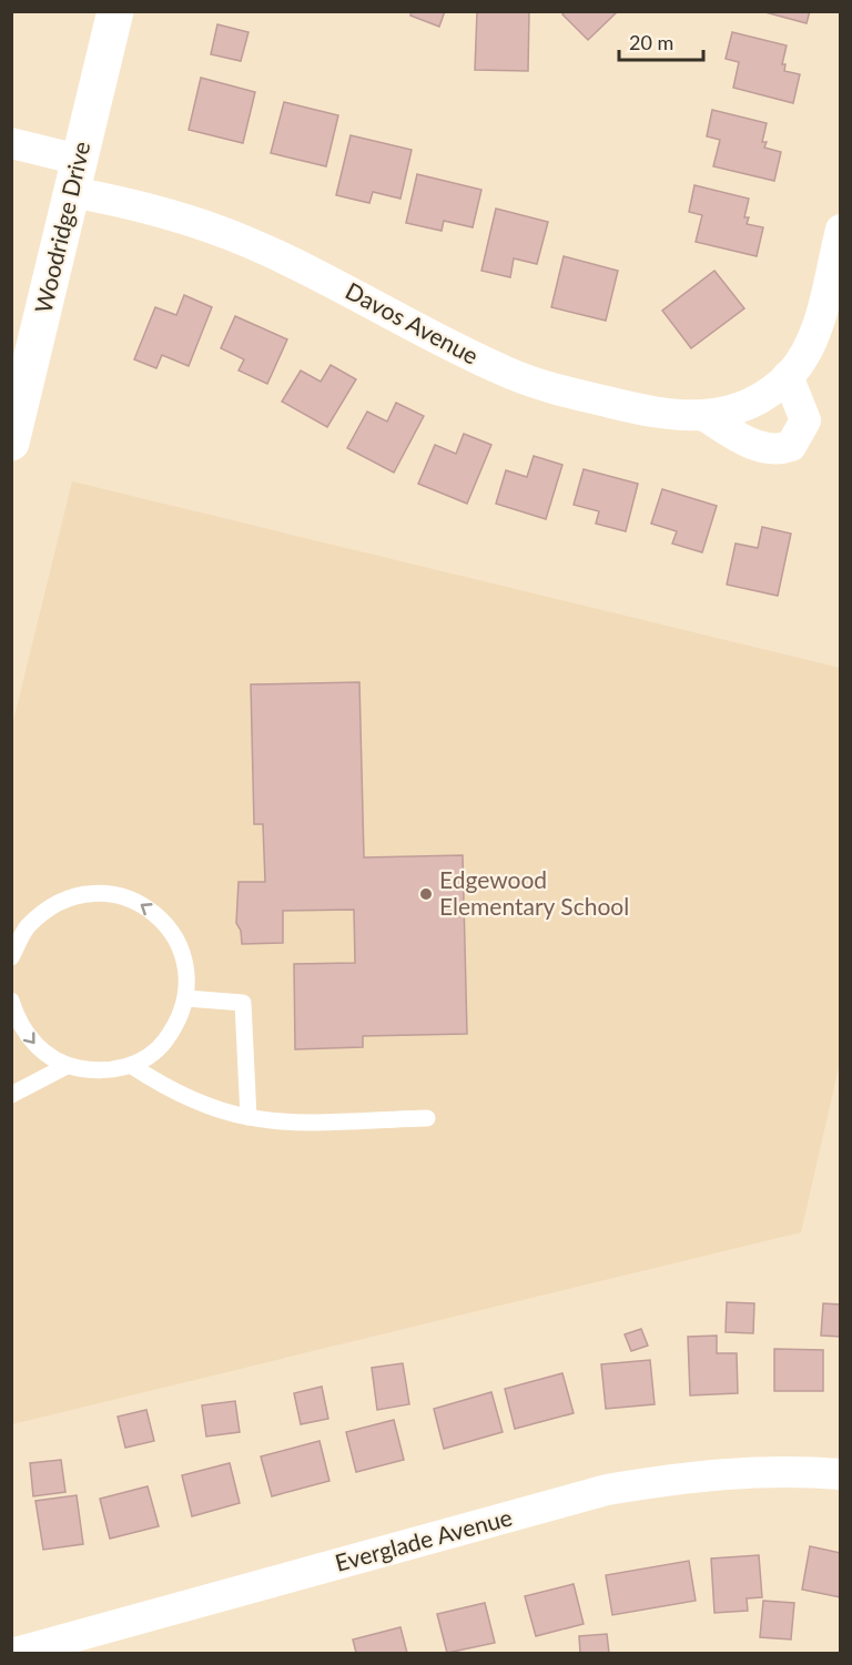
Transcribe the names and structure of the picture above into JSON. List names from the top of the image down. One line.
{"streets":{"street":["Woodridge Drive","Davos Avenue","Everglade Avenue"]},"crossings":[["Woodridge Drive","Davos Avenue"]],"places":["Edgewood Elementary School"],"scale_bar":"20 m"}
